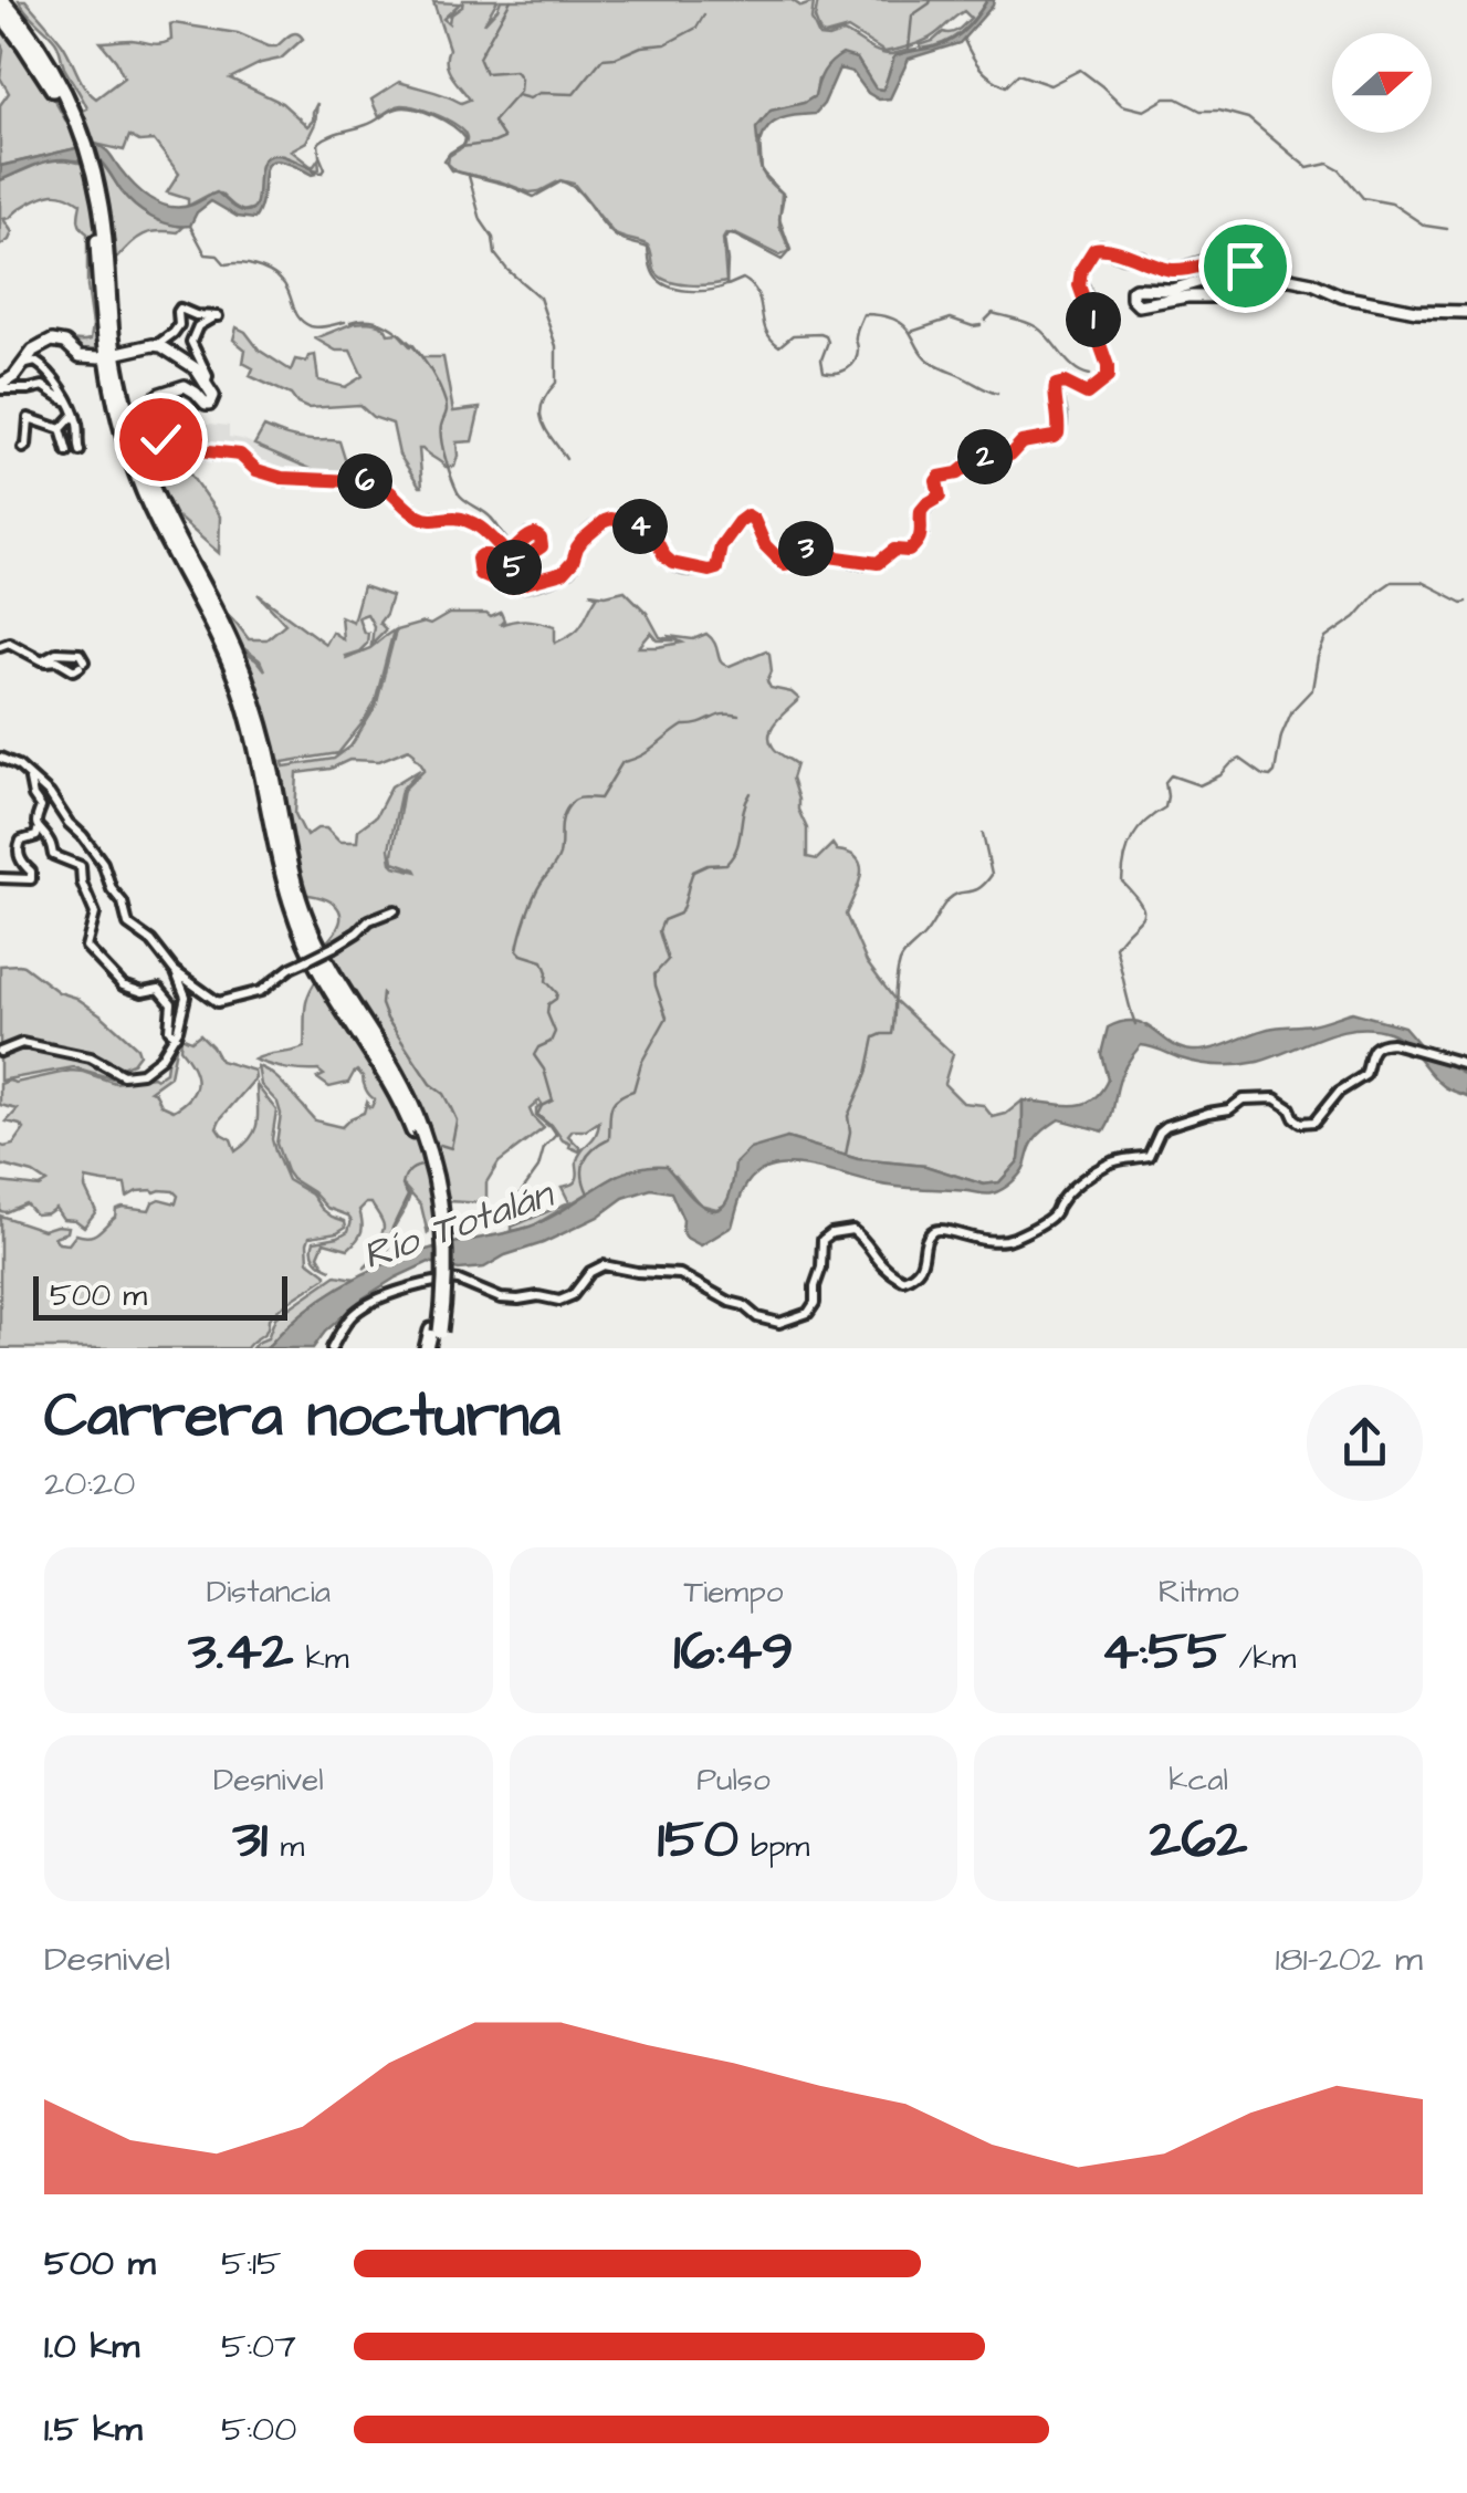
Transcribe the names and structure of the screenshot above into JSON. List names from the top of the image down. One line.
{"water":["Río Totalán"],"scale_bar":"500 m","north":"right","page":{"pins":["1","2","6","4","3","5"],"scale":"500 m","heading":["Carrera nocturna","20:20"],"stats":[["Distancia","3.42 km"],["Tiempo","16:49"],["Ritmo","4:55 /km"],["Desnivel","31 m"],["Pulso","150 bpm"],["kcal","262"]],"chart":["Desnivel","181–202 m"],"list":[{"name":"500 m","note":"5:15"},{"name":"1.0 km","note":"5:07"},{"name":"1.5 km","note":"5:00"}]}}
